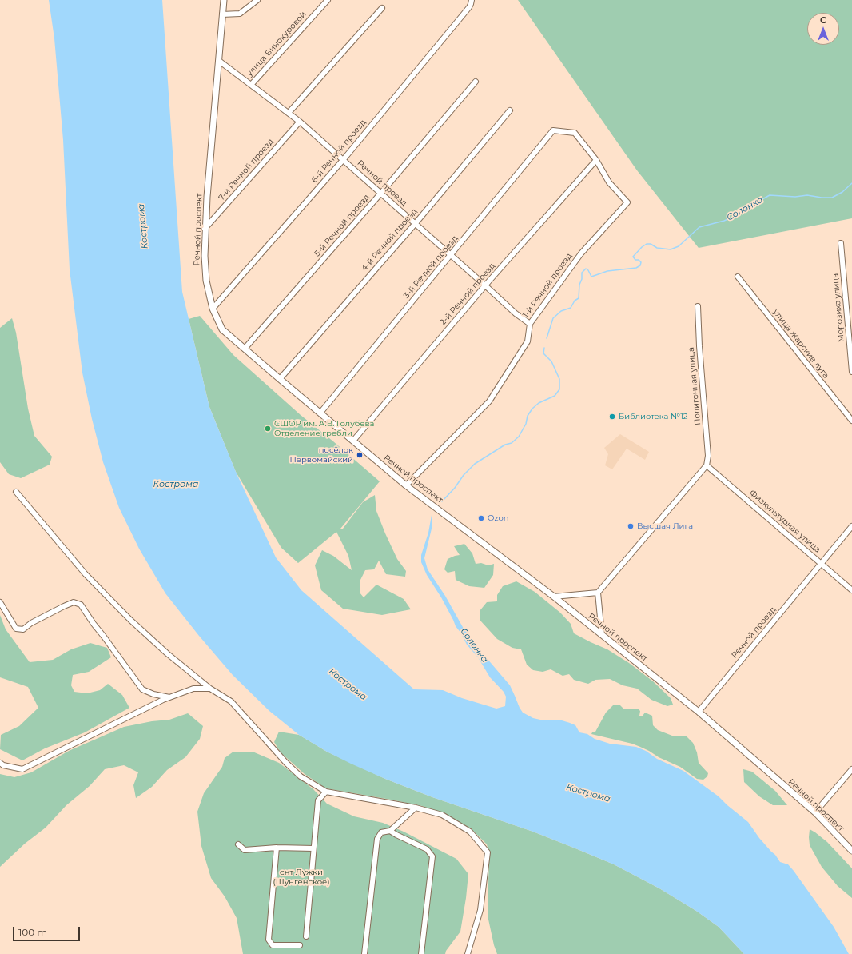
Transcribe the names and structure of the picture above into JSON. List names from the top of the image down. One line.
{"streets":{"street":["улица Винокуровой","6-й Речной проезд","7-й Речной проезд","Речной проезд","5-й Речной проезд","Речной проспект","4-й Речной проезд","3-й Речной проезд","1-й Речной проезд","2-й Речной проезд","Морозиха улица","улица Жарские луга","Полигонная улица","Физкультурная улица"]},"crossings":[["улица Винокуровой","Речной проезд"],["6-й Речной проезд","Речной проезд"],["6-й Речной проезд","Речной проспект"],["7-й Речной проезд","Речной проезд"],["7-й Речной проезд","Речной проспект"],["Речной проезд","5-й Речной проезд"],["Речной проезд","Речной проспект"],["Речной проезд","4-й Речной проезд"],["Речной проезд","3-й Речной проезд"],["Речной проезд","1-й Речной проезд"],["Речной проезд","2-й Речной проезд"],["Речной проезд","Физкультурная улица"],["5-й Речной проезд","Речной проспект"],["Речной проспект","4-й Речной проезд"],["Речной проспект","3-й Речной проезд"],["Речной проспект","1-й Речной проезд"],["Речной проспект","2-й Речной проезд"],["3-й Речной проезд","1-й Речной проезд"],["3-й Речной проезд","2-й Речной проезд"],["1-й Речной проезд","2-й Речной проезд"],["Полигонная улица","Физкультурная улица"]],"water":["Солонка","Кострома"],"parks":["снт Лужки (Шунгенское)"],"places":["Библиотека №12","СШОР им. А.В. Голубева Отделение гребли","посёлок Первомайский","Ozon","Высшая Лига"],"scale_bar":"100 m","north":"top"}
